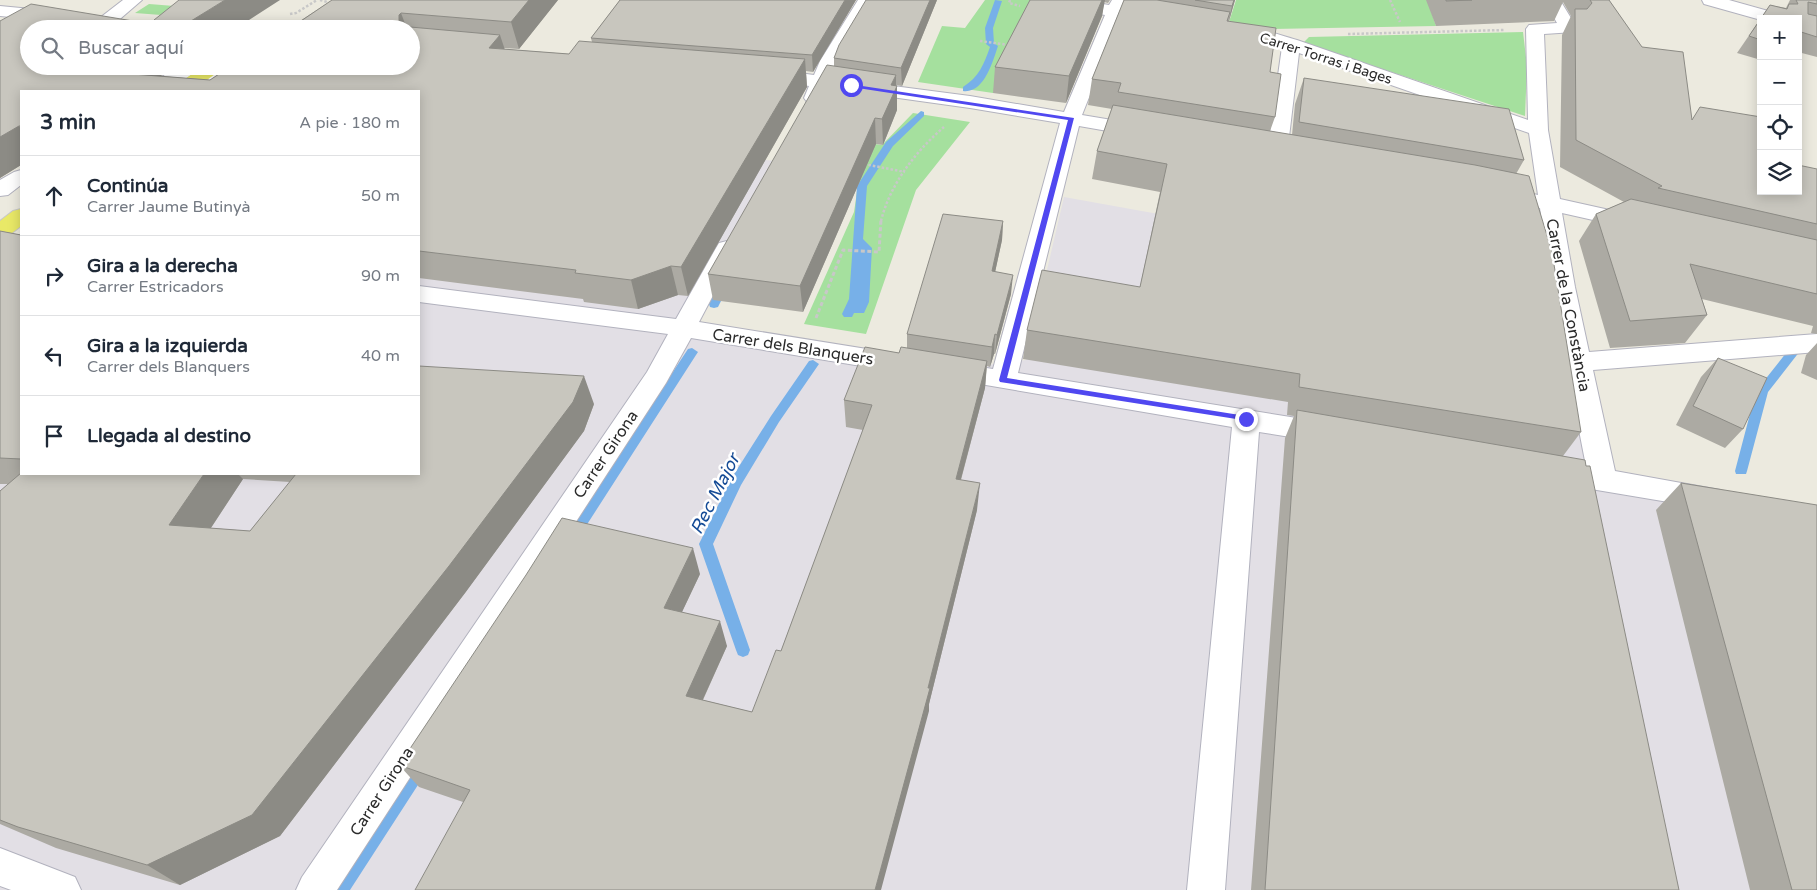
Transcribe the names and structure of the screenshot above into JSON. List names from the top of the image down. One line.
{"streets":{"street":["Carrer Torras i Bages","Carrer de la Constància","Carrer dels Blanquers","Carrer Girona"]},"crossings":[["Carrer Torras i Bages","Carrer de la Constància"],["Carrer dels Blanquers","Carrer Girona"]],"water":["Rec Major"],"page":{"map_buttons":["+","−"],"search":"Buscar aquí","heading":["3 min","A pie · 180 m"],"list":[["Continúa","Carrer Jaume Butinyà","50 m"],["Gira a la derecha","Carrer Estricadors","90 m"],["Gira a la izquierda","Carrer dels Blanquers","40 m"],"Llegada al destino"]}}
